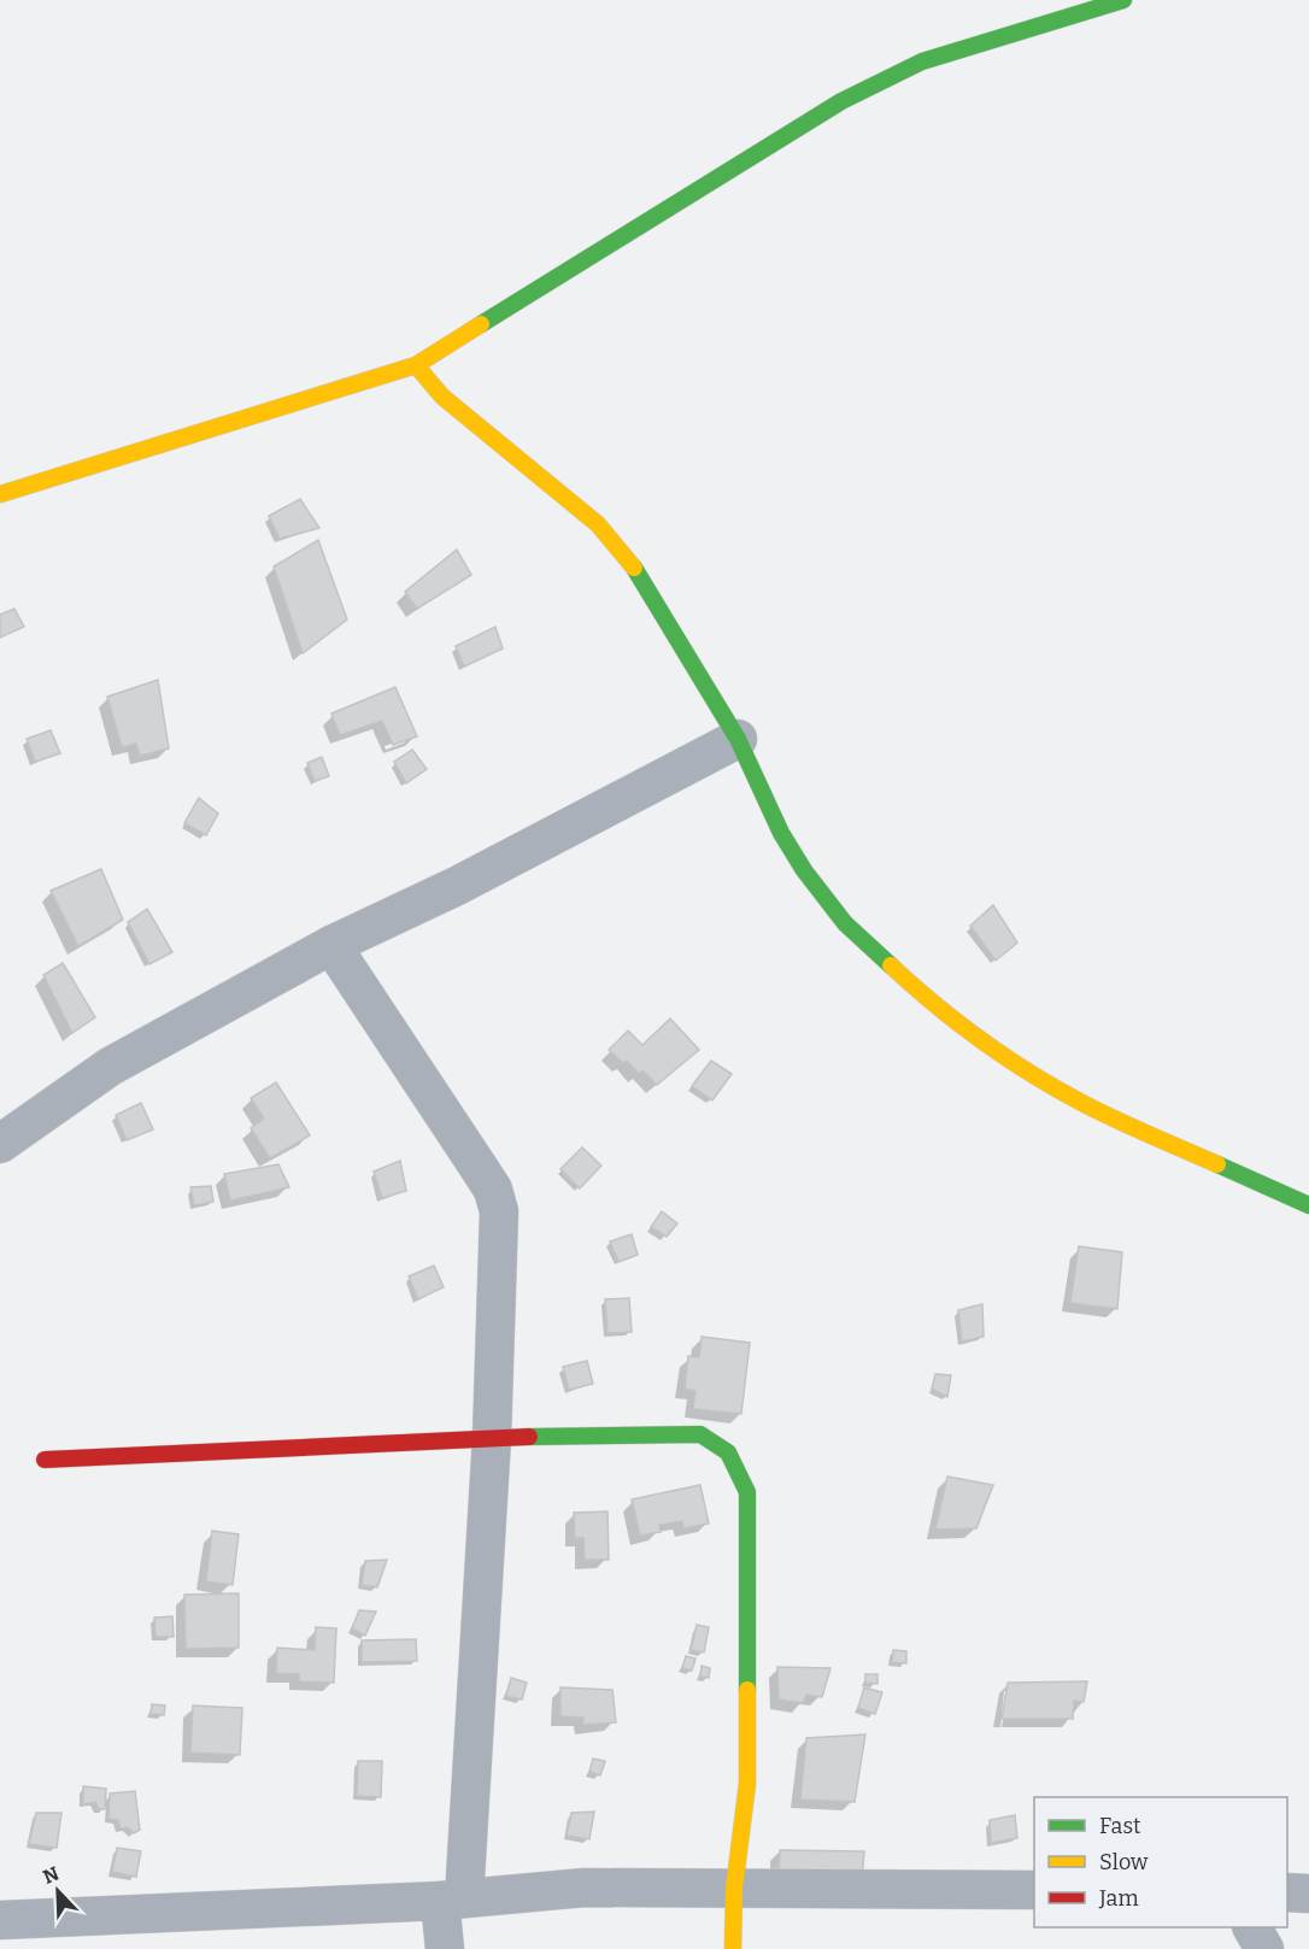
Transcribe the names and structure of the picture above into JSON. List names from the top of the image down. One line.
{"legend":["Fast","Slow","Jam"],"north":"top left"}
